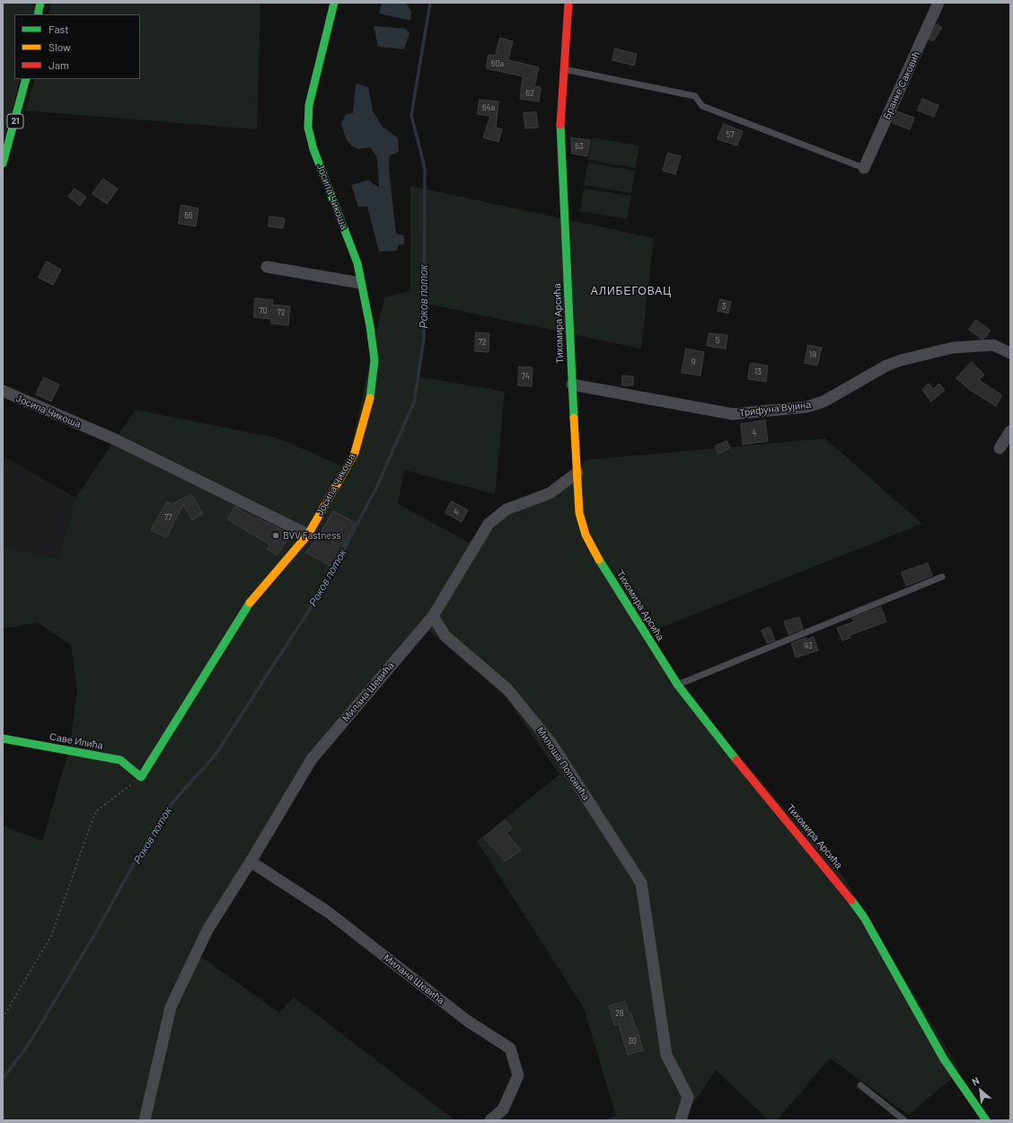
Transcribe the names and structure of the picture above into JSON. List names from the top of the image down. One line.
{"streets":{"street":["Бранке Саковић","21","Јосипа Чикоша","Тихомира Арсића","Трифуна Вујина","Милана Шевића","Саве Ипића","Милоша Поповића"]},"crossings":[["Тихомира Арсића","Трифуна Вујина"],["Милана Шевића","Милоша Поповића"]],"districts":["АЛИБЕГОВАЦ"],"water":["Роков поток"],"places":["BVV Fastness"],"house_numbers":["60a","62","64a","57","63","66","3","70","72","5","72","19","9","13","74","4","4","77","93","28","30"],"legend":["Fast","Slow","Jam"],"north":"top left"}
